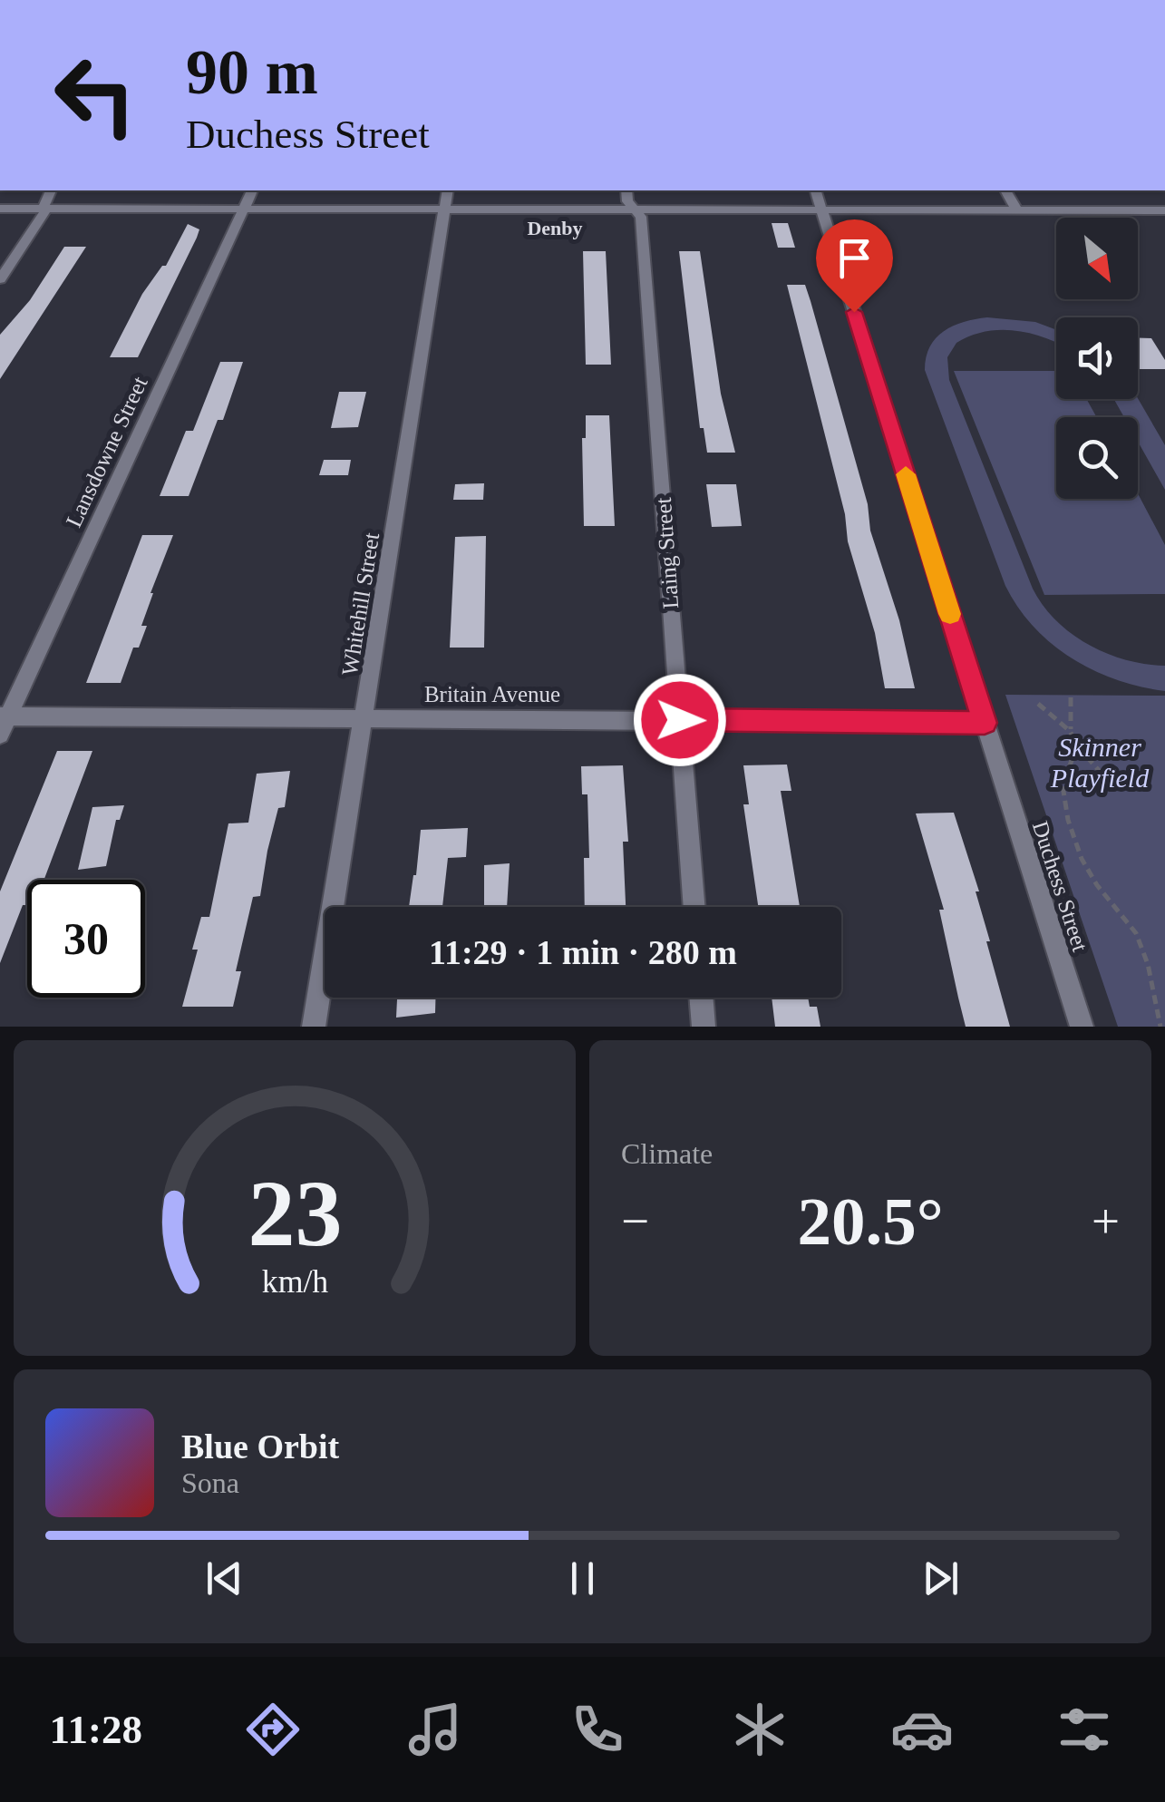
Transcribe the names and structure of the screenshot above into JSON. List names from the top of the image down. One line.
{"streets":{"street":["Lansdowne Street","Laing Street","Whitehill Street","Britain Avenue","Duchess Street"]},"crossings":[["Lansdowne Street","Britain Avenue"],["Laing Street","Britain Avenue"],["Whitehill Street","Britain Avenue"],["Britain Avenue","Duchess Street"]],"districts":["Denby"],"parks":["Skinner Playfield"],"north":"bottom right","page":{"turn":["90 m","Duchess Street"],"limit":"30","trip":"11:29 · 1 min · 280 m","tile":"Climate","heat":["−","20.5°","+"],"song":["Blue Orbit","Sona"],"tabs":"11:28","gauge":["23","km/h"]}}
